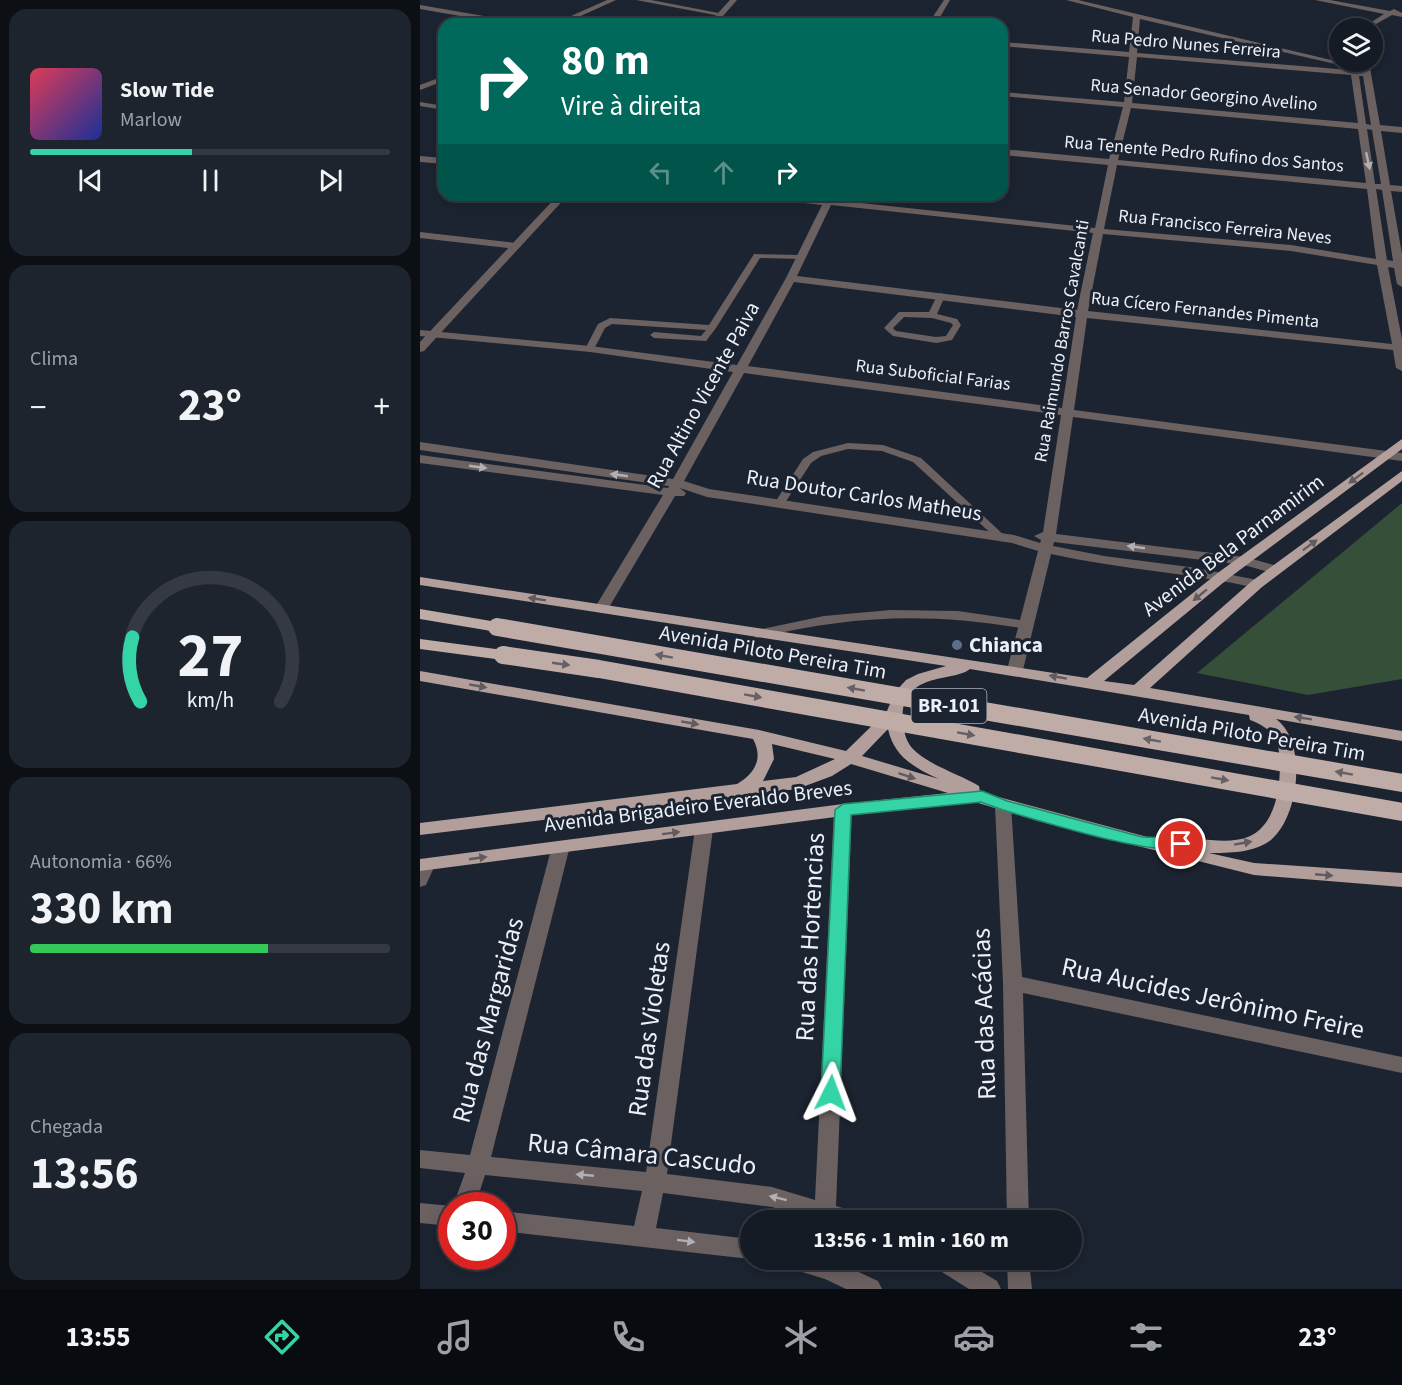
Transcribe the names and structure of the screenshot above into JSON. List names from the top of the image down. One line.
{"streets":{"highway":["Avenida Piloto Pereira Tim","BR-101"],"main road":["Avenida Bela Parnamirim","Avenida Brigadeiro Everaldo Breves"],"street":["Rua Pedro Nunes Ferreira","Rua Senador Georgino Avelino","Rua Tenente Pedro Rufino dos Santos","Rua Francisco Ferreira Neves","Rua Cícero Fernandes Pimenta","Rua Raimundo Barros Cavalcanti","Rua Suboficial Farias","Rua Altino Vicente Paiva","Rua Doutor Carlos Matheus","Rua das Hortencias","Rua Aucides Jerônimo Freire","Rua das Acácias","Rua das Margaridas","Rua das Violetas","Rua Câmara Cascudo"]},"crossings":[["Rua Pedro Nunes Ferreira","Rua Raimundo Barros Cavalcanti"],["Rua Senador Georgino Avelino","Rua Raimundo Barros Cavalcanti"],["Rua Tenente Pedro Rufino dos Santos","Rua Raimundo Barros Cavalcanti"],["Rua Francisco Ferreira Neves","Rua Raimundo Barros Cavalcanti"],["Rua Cícero Fernandes Pimenta","Rua Raimundo Barros Cavalcanti"],["Rua Cícero Fernandes Pimenta","Rua Altino Vicente Paiva"],["Rua Raimundo Barros Cavalcanti","Rua Suboficial Farias"],["Rua Raimundo Barros Cavalcanti","Rua Doutor Carlos Matheus"],["Rua Suboficial Farias","Rua Altino Vicente Paiva"],["Rua Suboficial Farias","Avenida Bela Parnamirim"],["Rua Altino Vicente Paiva","Rua Doutor Carlos Matheus"],["Rua Doutor Carlos Matheus","Avenida Bela Parnamirim"],["Avenida Brigadeiro Everaldo Breves","Rua das Hortencias"],["Avenida Brigadeiro Everaldo Breves","Rua das Margaridas"],["Avenida Brigadeiro Everaldo Breves","Rua das Violetas"],["Rua Aucides Jerônimo Freire","Rua das Acácias"],["Rua das Margaridas","Rua Câmara Cascudo"],["Rua das Violetas","Rua Câmara Cascudo"]],"places":["Chianca"],"page":{"turn":["80 m","Vire à direita"],"song":["Slow Tide","Marlow"],"tile":["Clima",["Autonomia · 66%","330 km"],["Chegada","13:56"]],"heat":["−","23°","+"],"limit":"30","trip":"13:56 · 1 min · 160 m","tabs":["13:55","23°"],"gauge":["27","km/h"]}}
